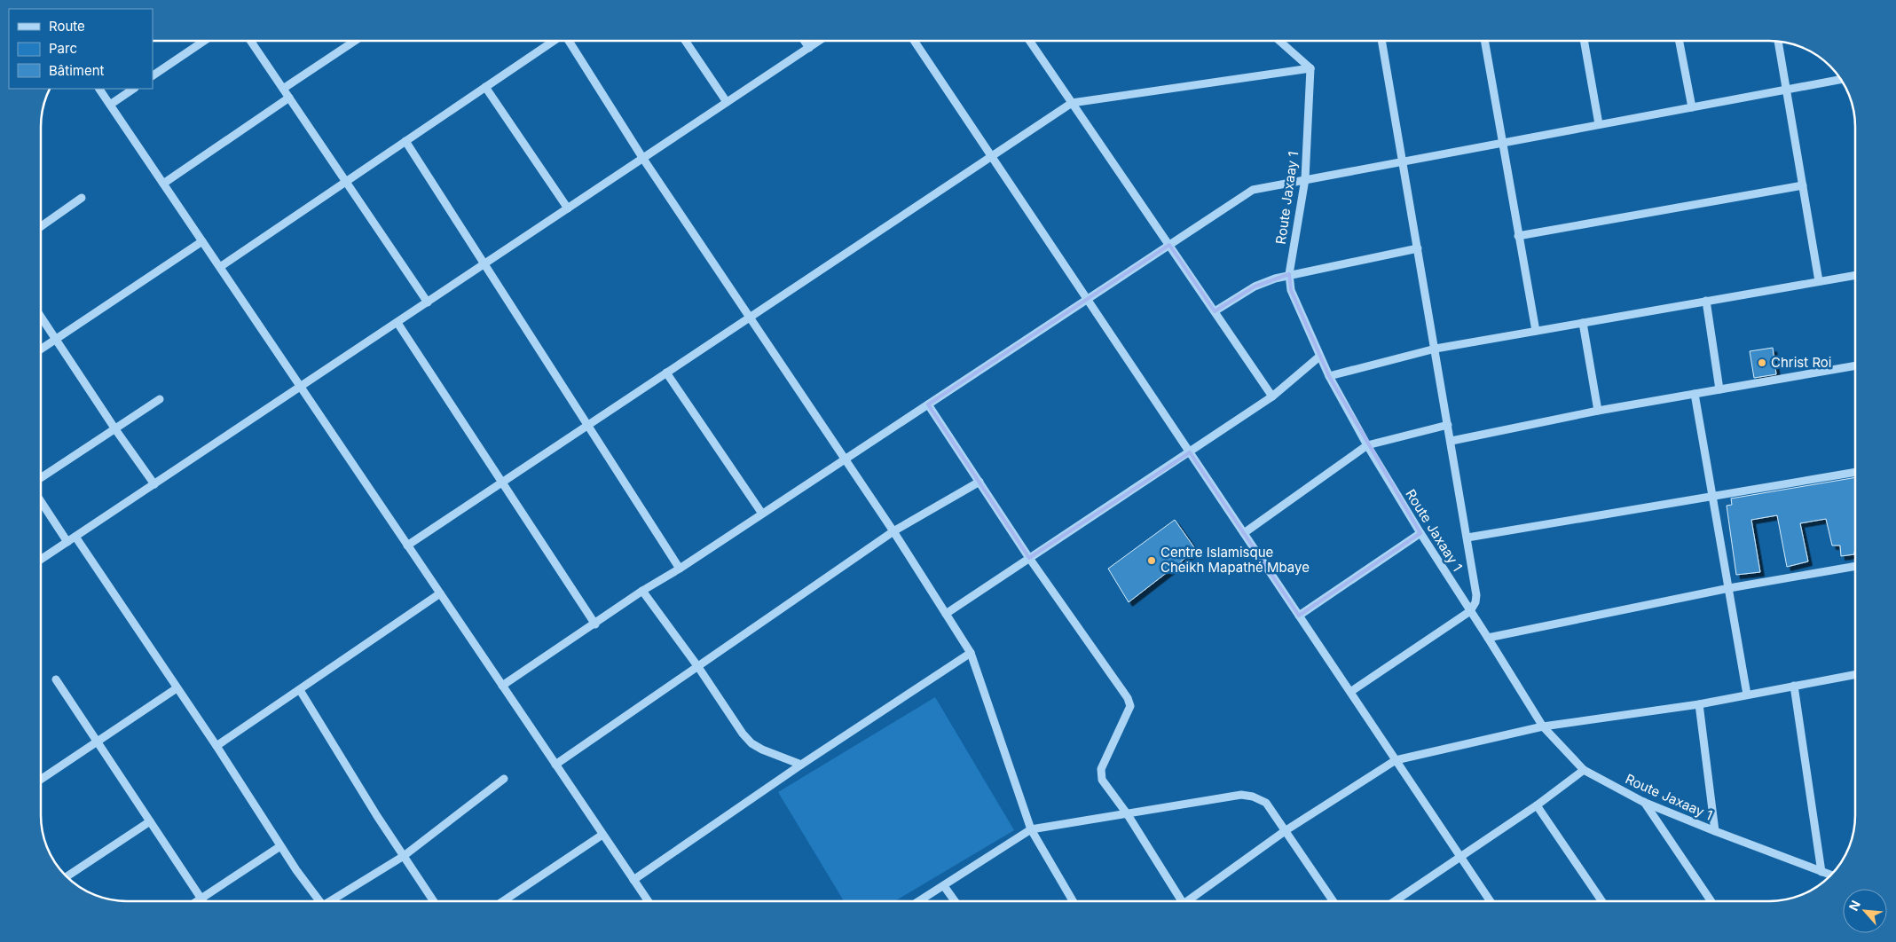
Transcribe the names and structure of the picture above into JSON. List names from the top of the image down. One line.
{"streets":{"street":["Route Jaxaay 1"]},"places":["Christ Roi","Centre Islamisque Cheikh Mapathé Mbaye"],"legend":["Route","Parc","Bâtiment"],"north":"top left"}
